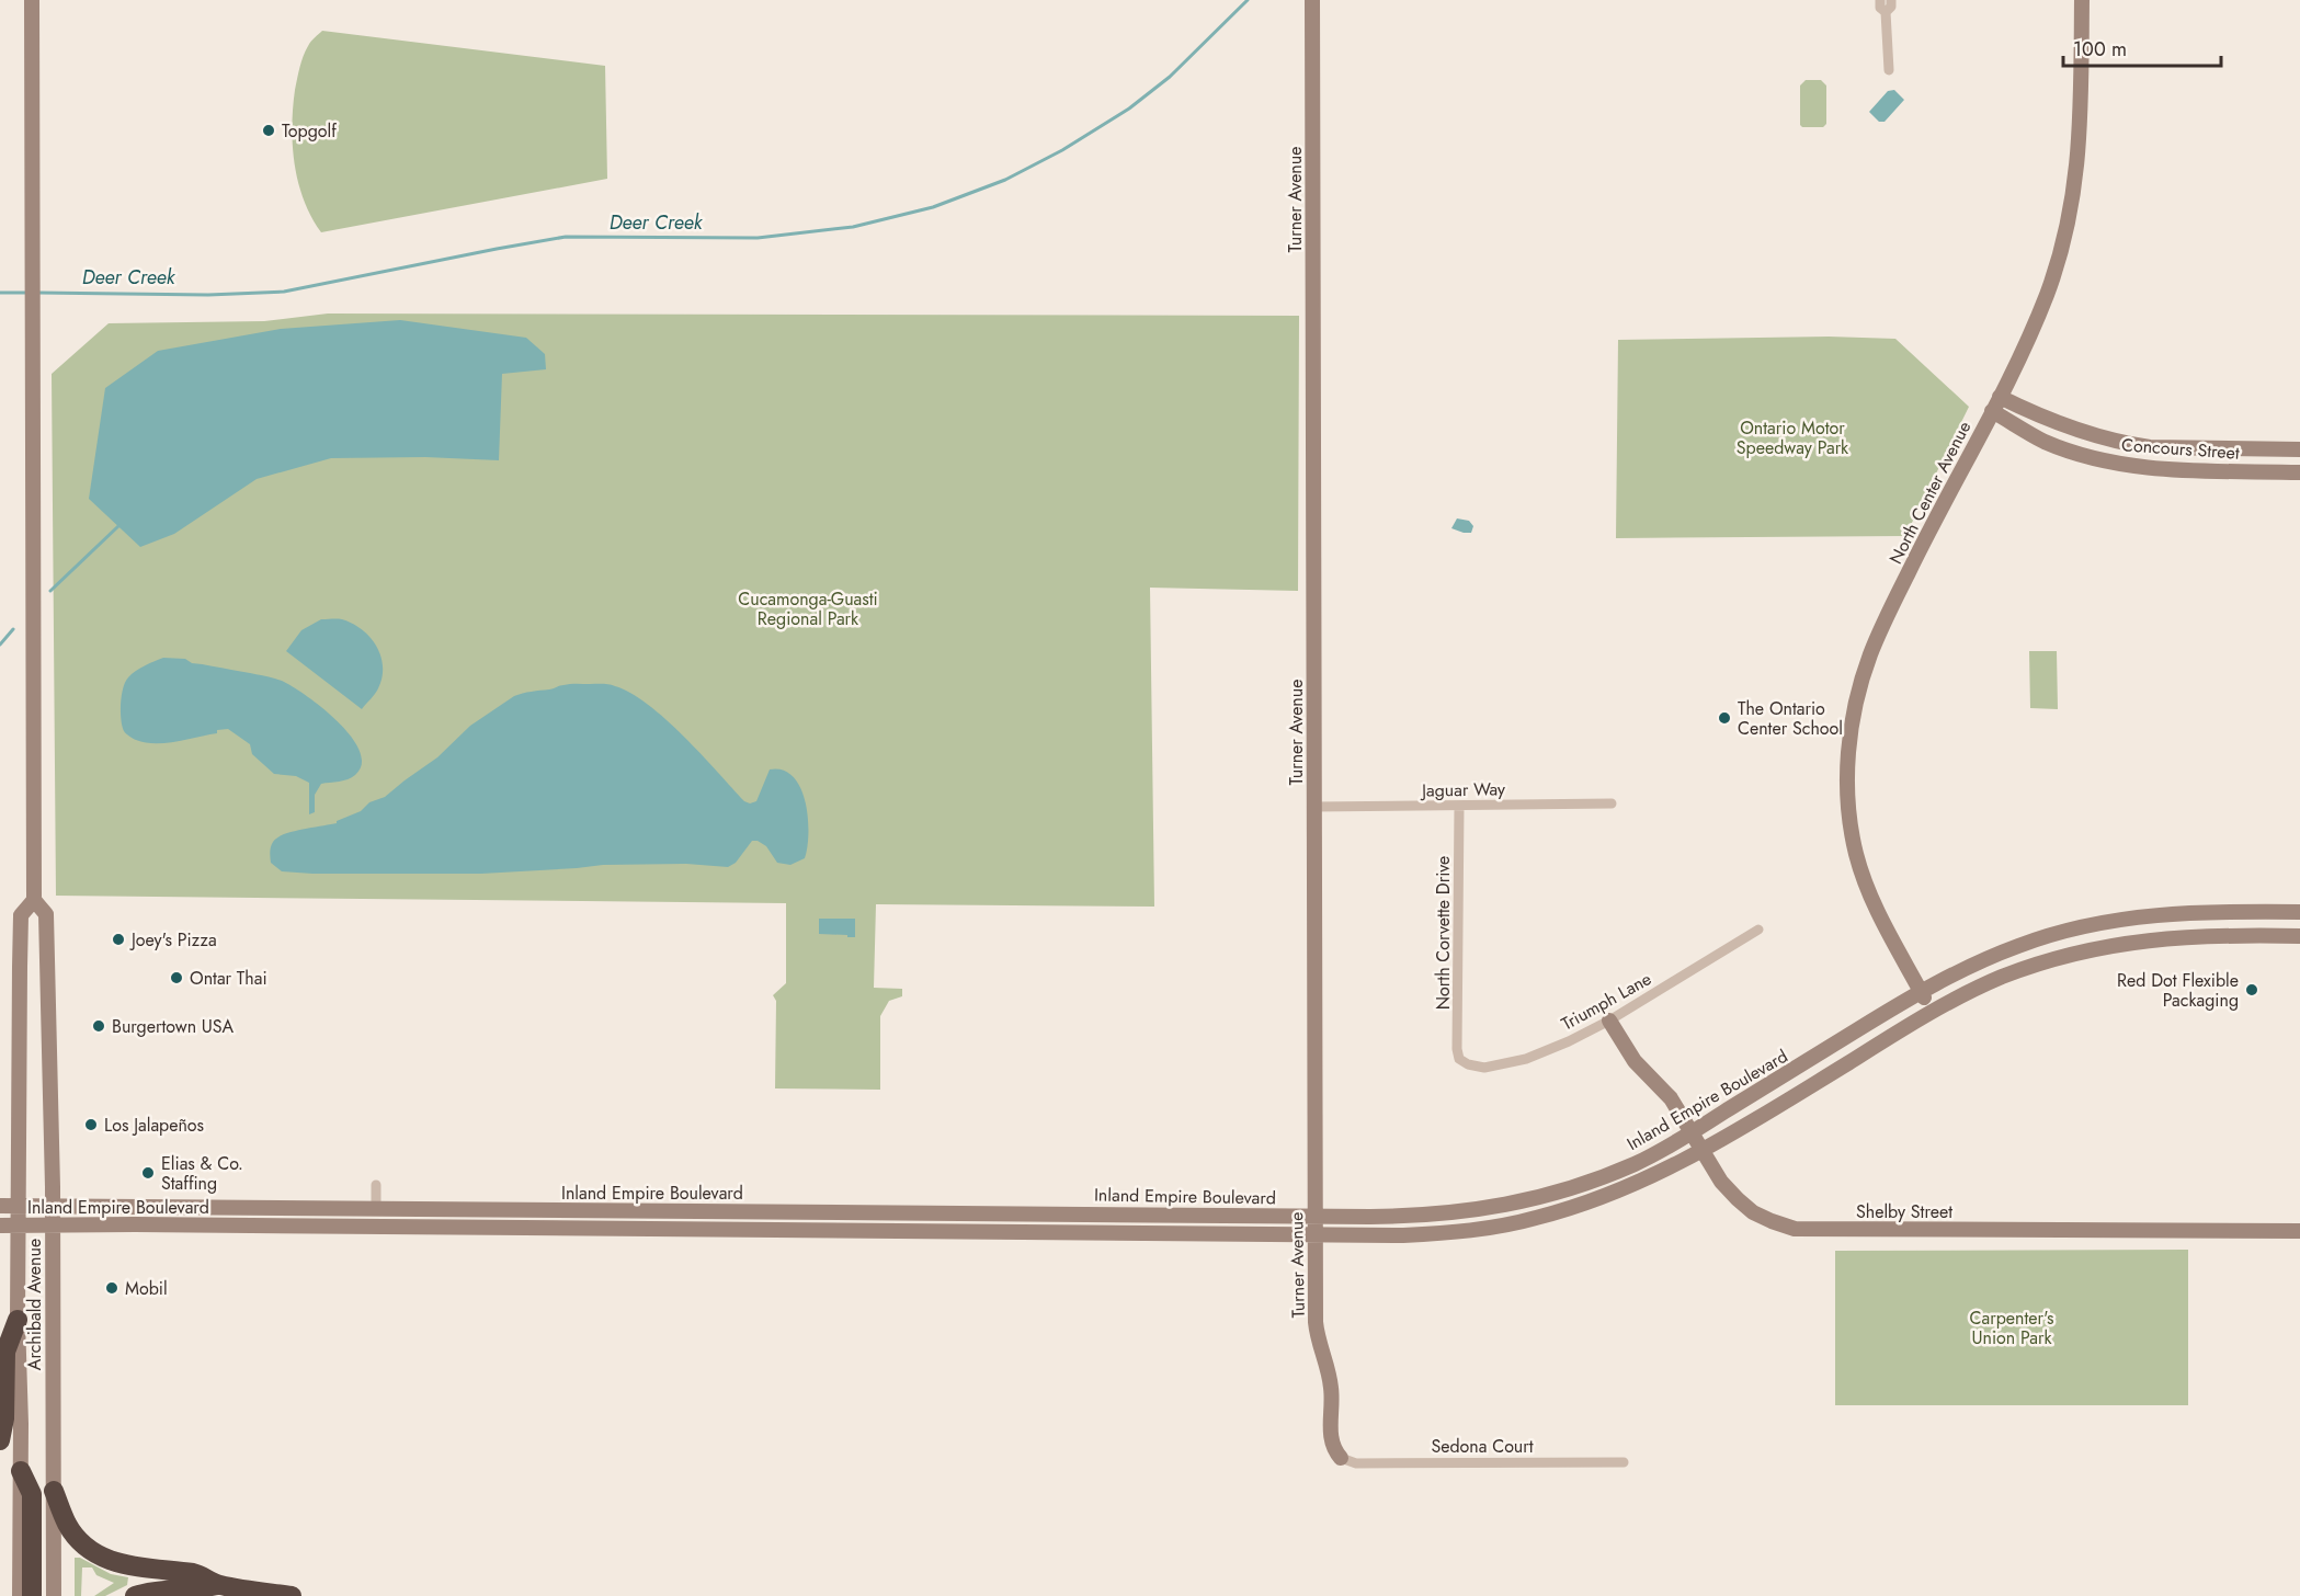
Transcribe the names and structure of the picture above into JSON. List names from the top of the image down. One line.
{"streets":{"main road":["Turner Avenue","Concours Street","North Center Avenue","Inland Empire Boulevard","Shelby Street","Archibald Avenue"],"street":["Jaguar Way","North Corvette Drive","Triumph Lane","Sedona Court"]},"crossings":[["Turner Avenue","Jaguar Way"],["Turner Avenue","Inland Empire Boulevard"],["Turner Avenue","Sedona Court"],["Concours Street","North Center Avenue"],["North Center Avenue","Inland Empire Boulevard"],["Jaguar Way","North Corvette Drive"],["North Corvette Drive","Triumph Lane"],["Triumph Lane","Shelby Street"],["Inland Empire Boulevard","Shelby Street"],["Inland Empire Boulevard","Archibald Avenue"]],"water":["Deer Creek"],"parks":["Ontario Motor Speedway Park","Cucamonga-Guasti Regional Park","Carpenter's Union Park"],"places":["Topgolf","The Ontario Center School","Joey's Pizza","Ontar Thai","Red Dot Flexible Packaging","Burgertown USA","Los Jalapeños","Elias & Co. Staffing","Mobil"],"scale_bar":"100 m"}
